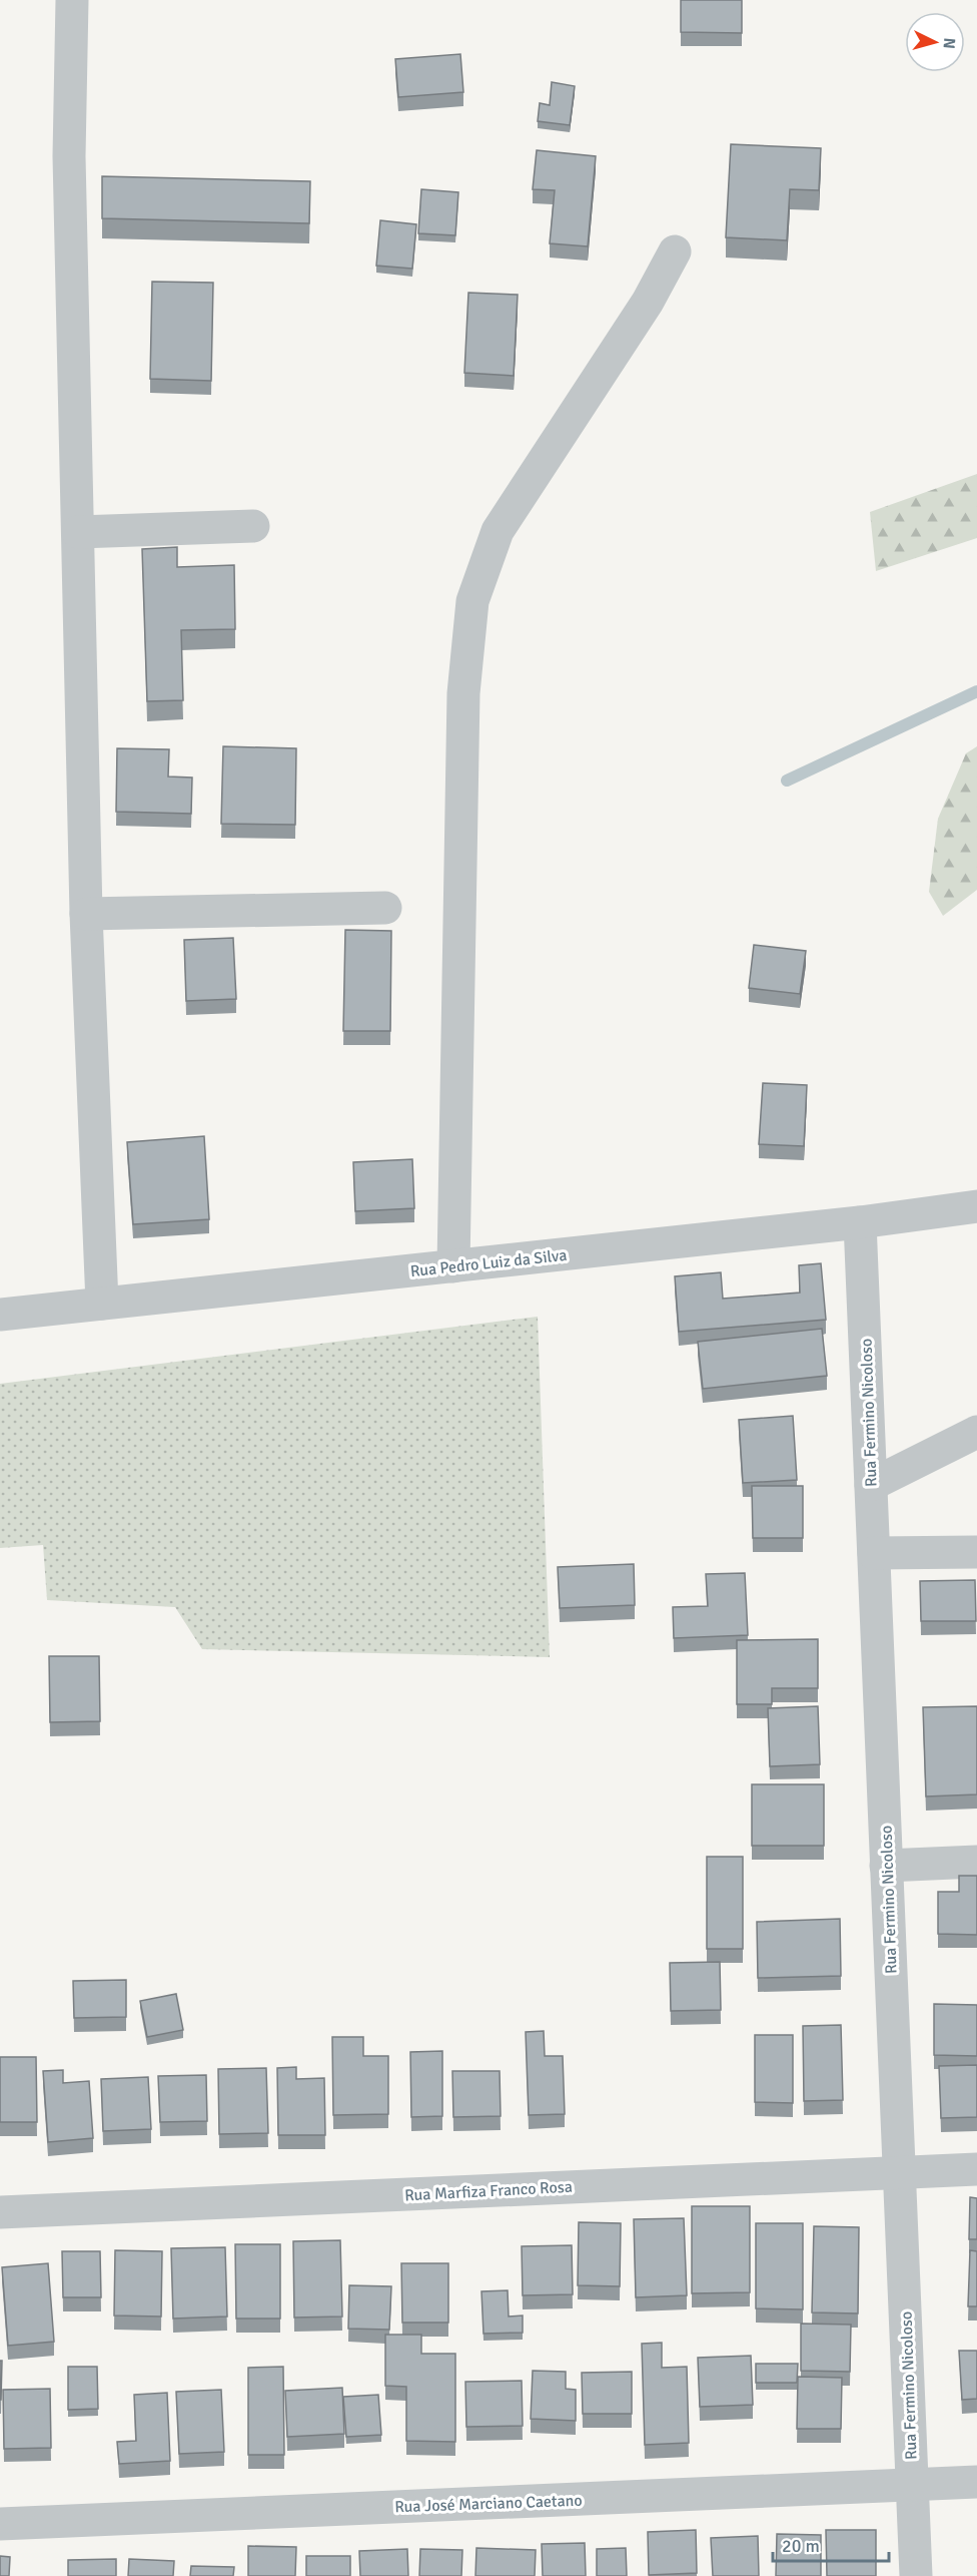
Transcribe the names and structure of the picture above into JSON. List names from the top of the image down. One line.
{"streets":{"street":["Rua Pedro Luiz da Silva","Rua Fermino Nicoloso","Rua Marfiza Franco Rosa","Rua José Marciano Caetano"]},"crossings":[["Rua Pedro Luiz da Silva","Rua Fermino Nicoloso"],["Rua Fermino Nicoloso","Rua Marfiza Franco Rosa"],["Rua Fermino Nicoloso","Rua José Marciano Caetano"]],"scale_bar":"20 m","north":"right"}
